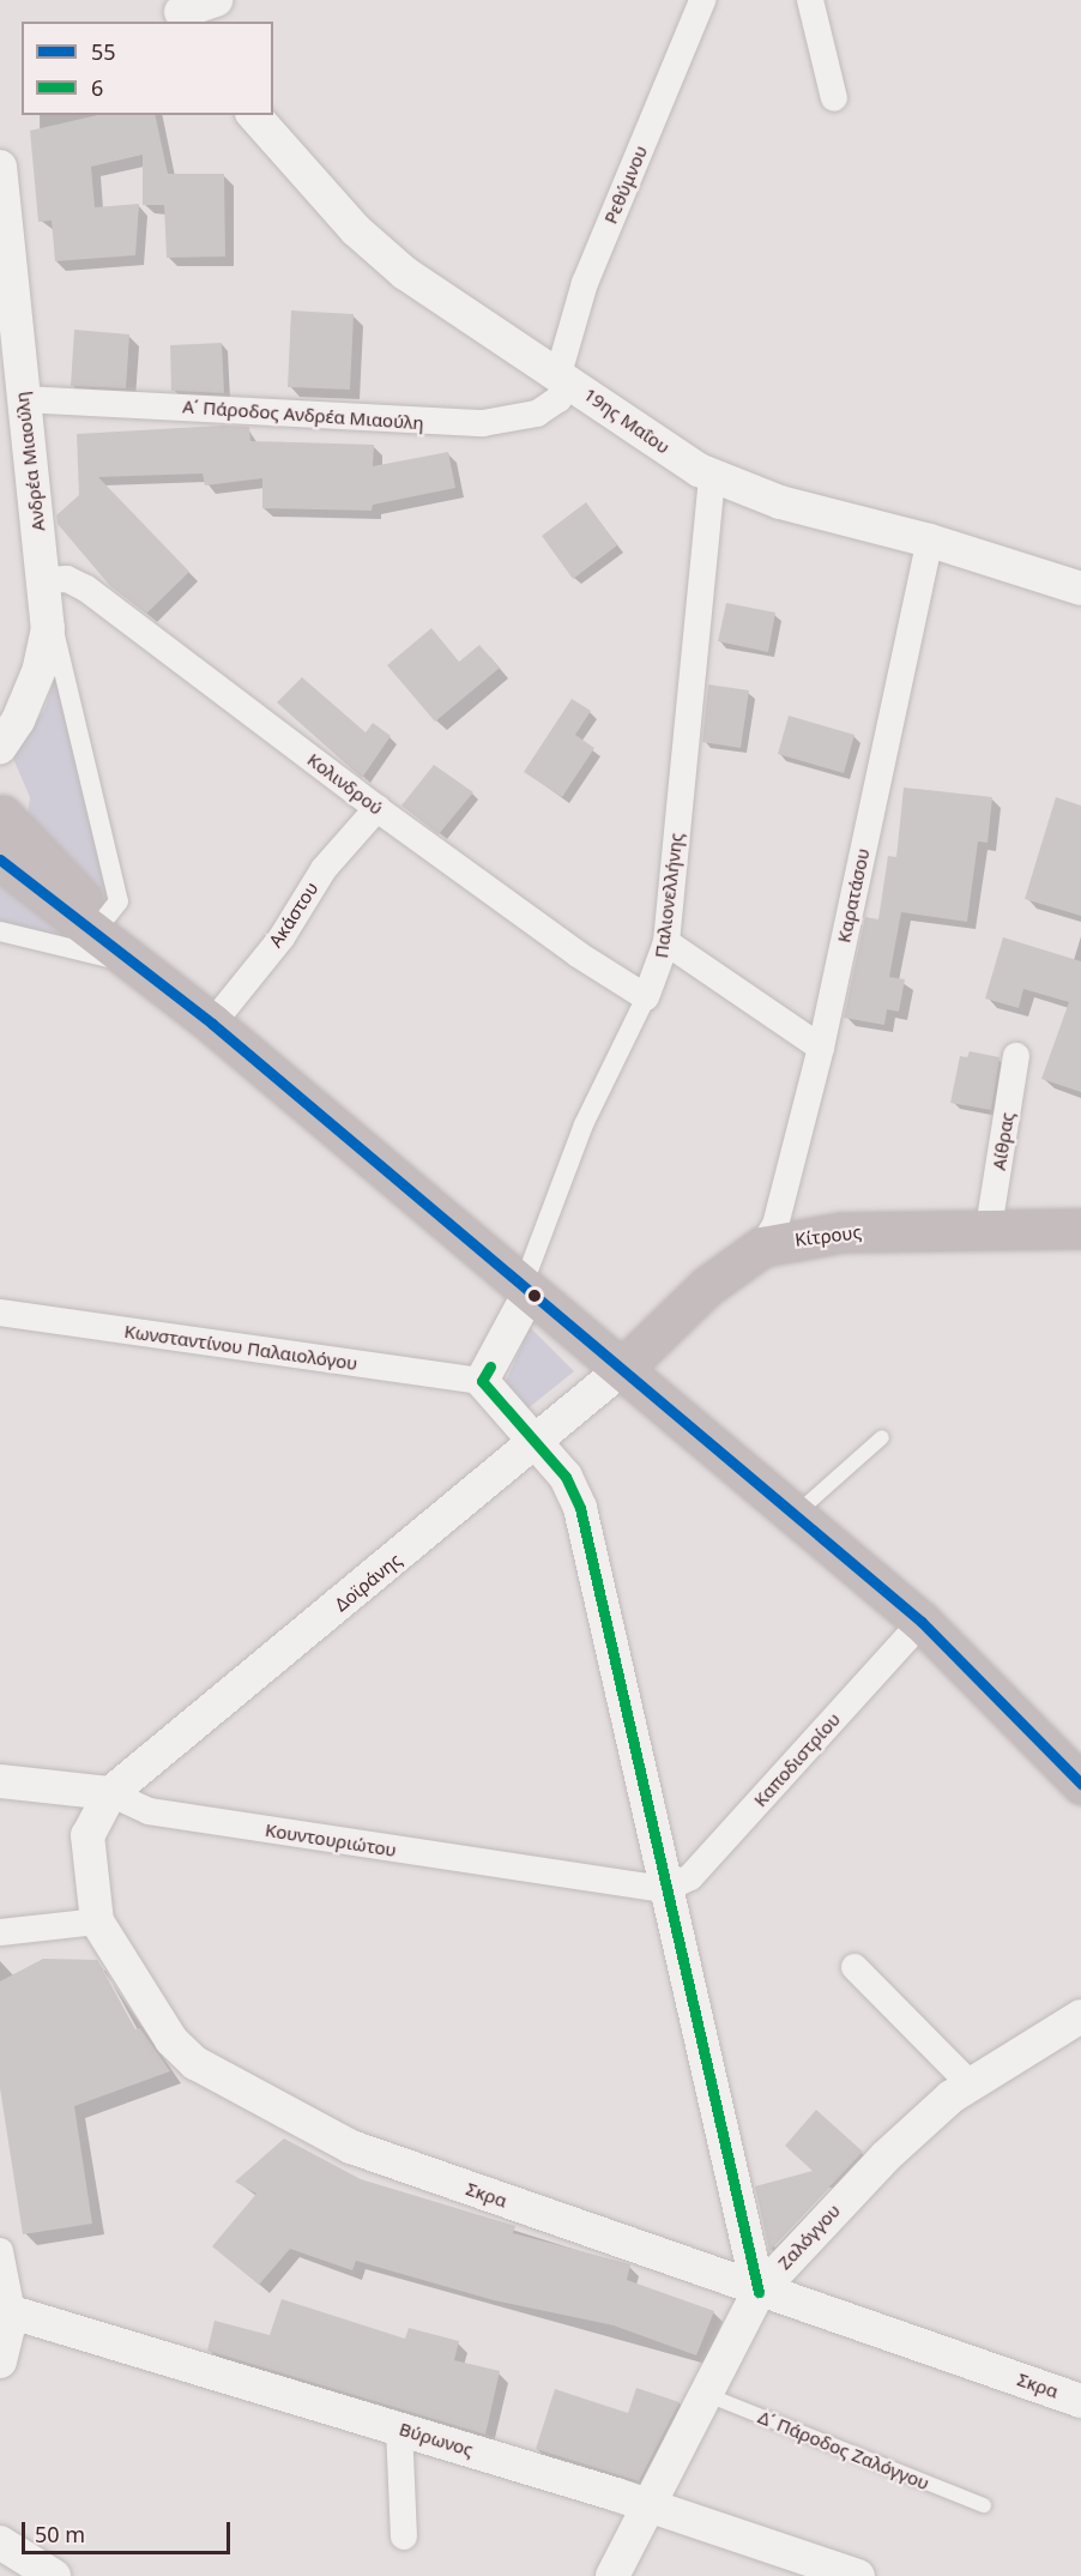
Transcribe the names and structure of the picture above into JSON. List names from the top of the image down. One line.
{"streets":{"main road":["Κίτρους"],"street":["Ρεθύμνου","Α΄ Πάροδος Ανδρέα Μιαούλη","19ης Μαΐου","Ανδρέα Μιαούλη","Κολινδρού","Παλιονελλήνης","Καρατάσου","Ακάστου","Αίθρας","Κωνσταντίνου Παλαιολόγου","Δοϊράνης","Καποδιστρίου","Κουντουριώτου","Σκρα","Ζαλόγγου","Βύρωνος"],"lane":["Δ΄ Πάροδος Ζαλόγγου"]},"crossings":[["Ρεθύμνου","Α΄ Πάροδος Ανδρέα Μιαούλη"],["Ρεθύμνου","19ης Μαΐου"],["Α΄ Πάροδος Ανδρέα Μιαούλη","19ης Μαΐου"],["Α΄ Πάροδος Ανδρέα Μιαούλη","Ανδρέα Μιαούλη"],["19ης Μαΐου","Παλιονελλήνης"],["19ης Μαΐου","Καρατάσου"],["Ανδρέα Μιαούλη","Κολινδρού"],["Κολινδρού","Παλιονελλήνης"],["Κολινδρού","Ακάστου"],["Καρατάσου","Κίτρους"],["Αίθρας","Κίτρους"],["Κίτρους","Δοϊράνης"],["Δοϊράνης","Κουντουριώτου"],["Δοϊράνης","Σκρα"],["Καποδιστρίου","Κουντουριώτου"],["Κουντουριώτου","Σκρα"],["Σκρα","Ζαλόγγου"],["Ζαλόγγου","Βύρωνος"],["Ζαλόγγου","Δ΄ Πάροδος Ζαλόγγου"]],"lines":["transit line 55","transit line 6"],"legend":["55","6"],"scale_bar":"50 m"}
